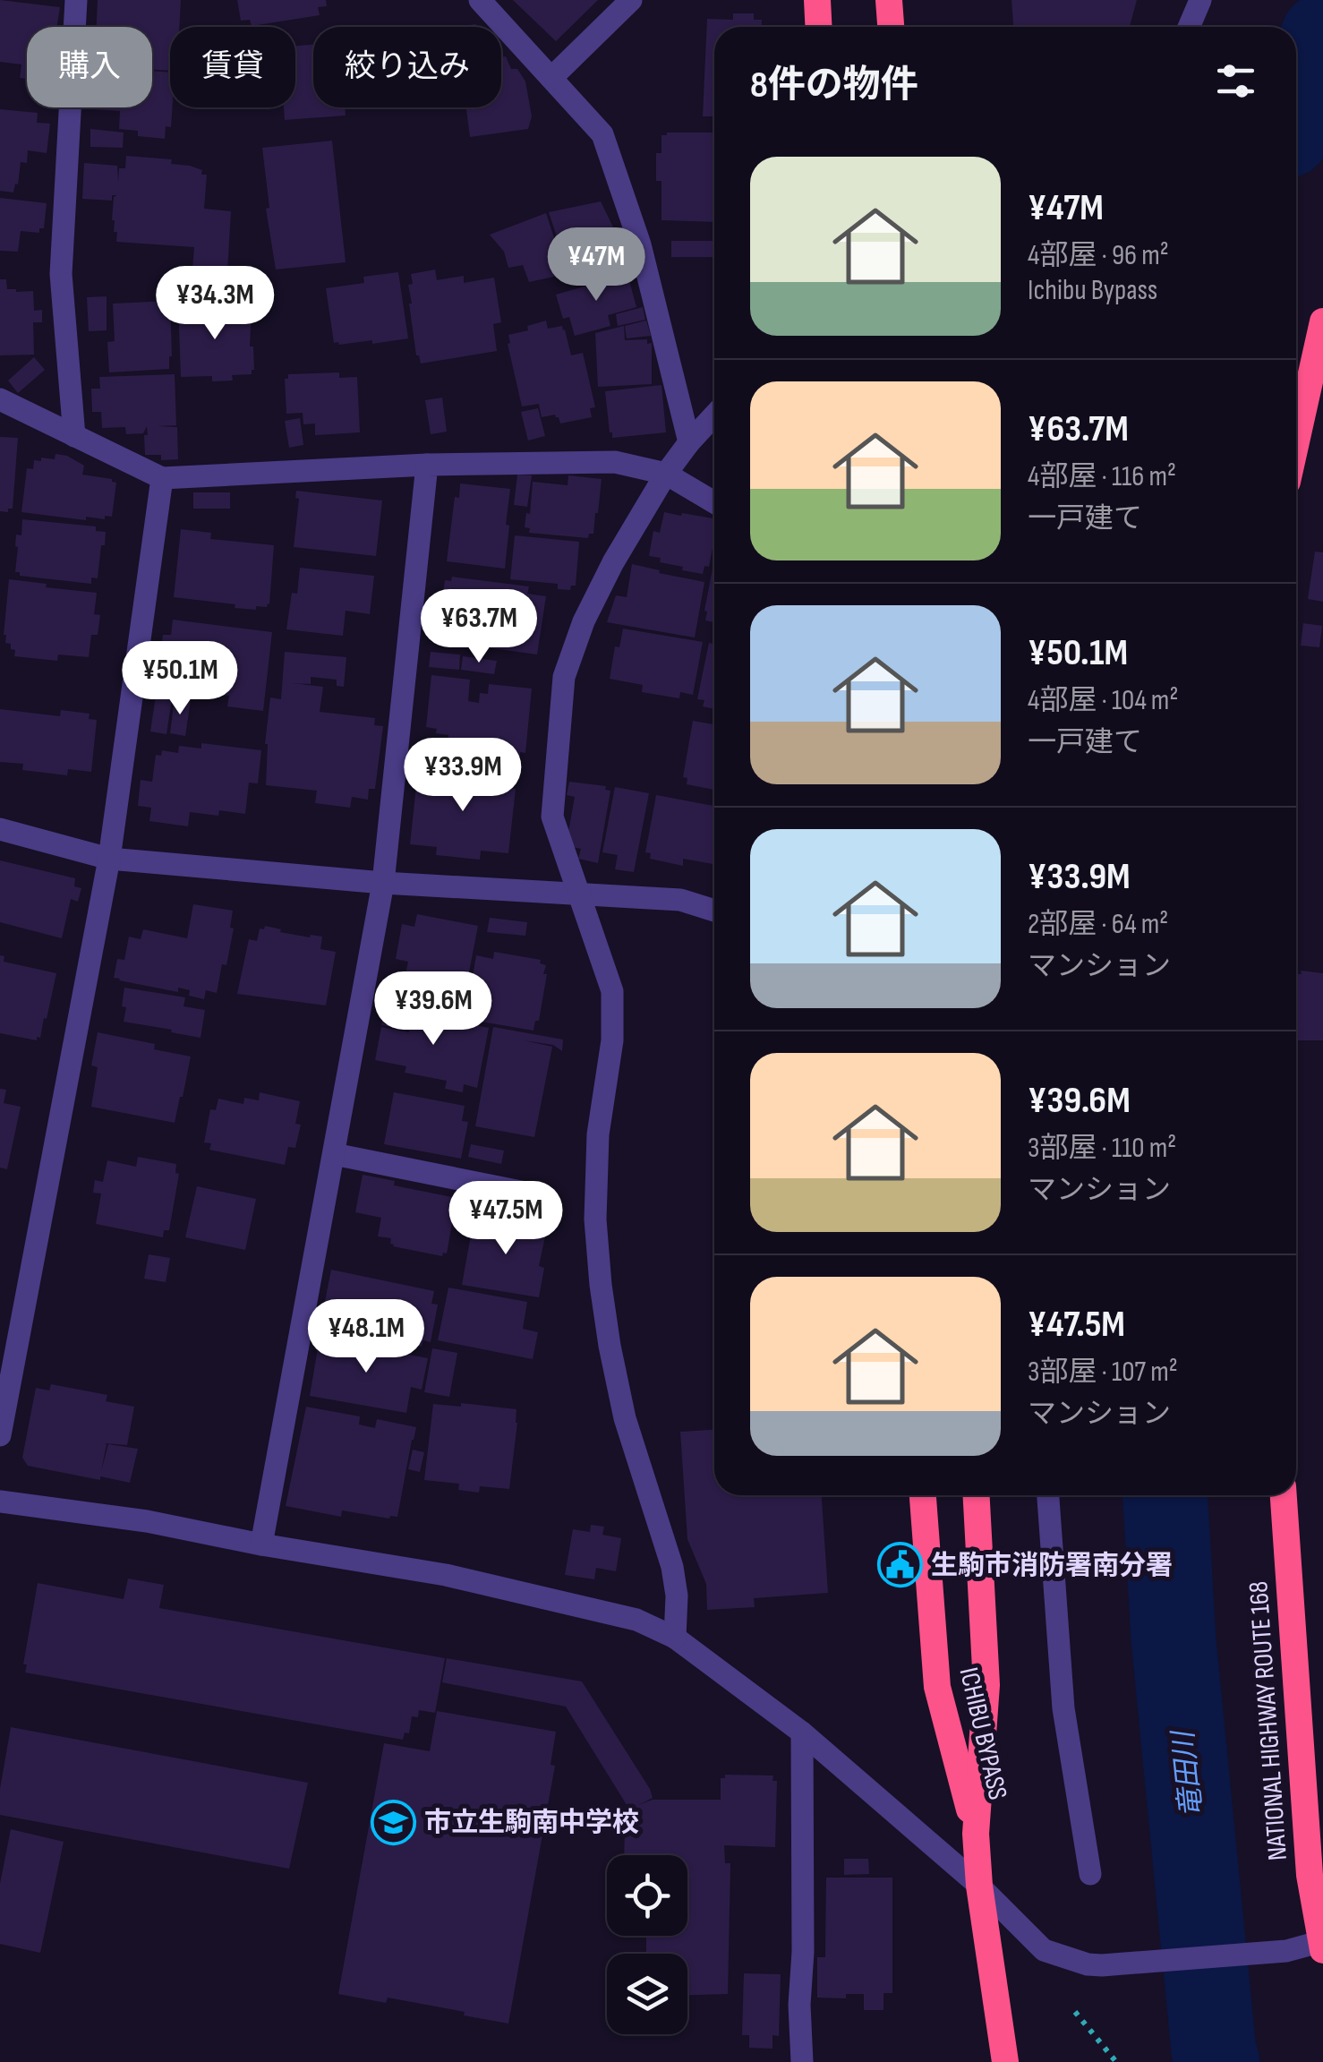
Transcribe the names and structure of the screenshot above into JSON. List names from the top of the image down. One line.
{"streets":{"highway":["NATIONAL HIGHWAY ROUTE 168","ICHIBU BYPASS"]},"water":["竜田川"],"places":{"public building":["生駒市消防署南分署"],"school or university":["市立生駒南中学校"]},"page":{"chip":["購入","賃貸","絞り込み"],"heading":"8件の物件","list":[{"name":"¥47M","note":"4部屋 · 96 m² · Ichibu Bypass"},{"name":"¥63.7M","note":"4部屋 · 116 m² · 一戸建て"},{"name":"¥50.1M","note":"4部屋 · 104 m² · 一戸建て"},{"name":"¥33.9M","note":"2部屋 · 64 m² · マンション"},{"name":"¥39.6M","note":"3部屋 · 110 m² · マンション"},{"name":"¥47.5M","note":"3部屋 · 107 m² · マンション"}],"price":["¥47M","¥34.3M","¥63.7M","¥50.1M","¥33.9M","¥39.6M","¥47.5M","¥48.1M"]}}
